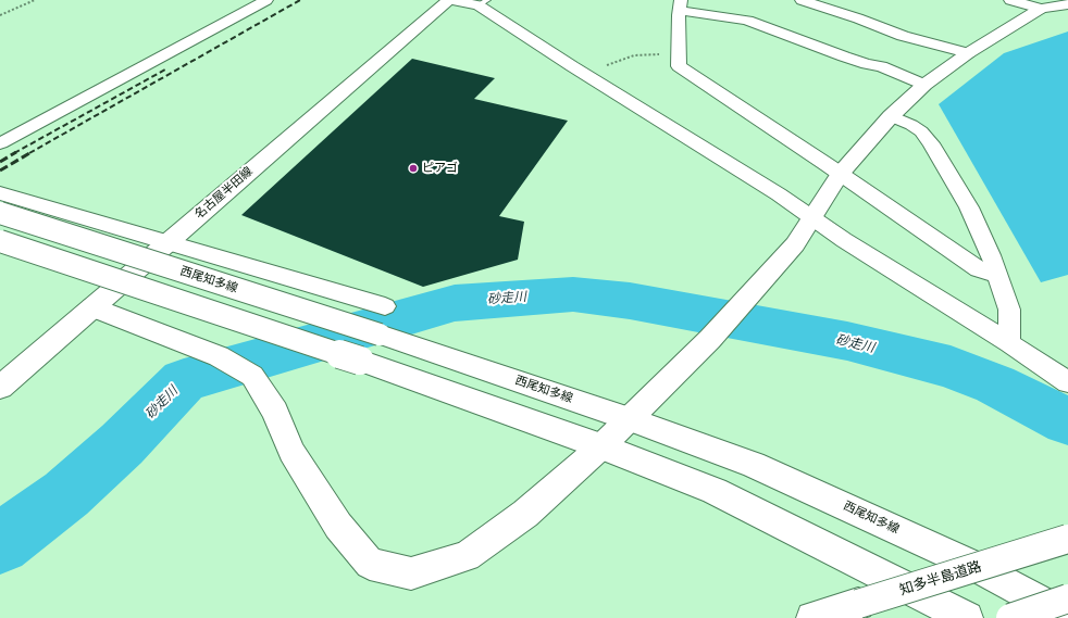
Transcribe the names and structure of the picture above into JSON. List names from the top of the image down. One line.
{"streets":{"main road":["名古屋半田線","西尾知多線","知多半島道路"]},"water":["砂走川"],"places":["ピアゴ"]}
